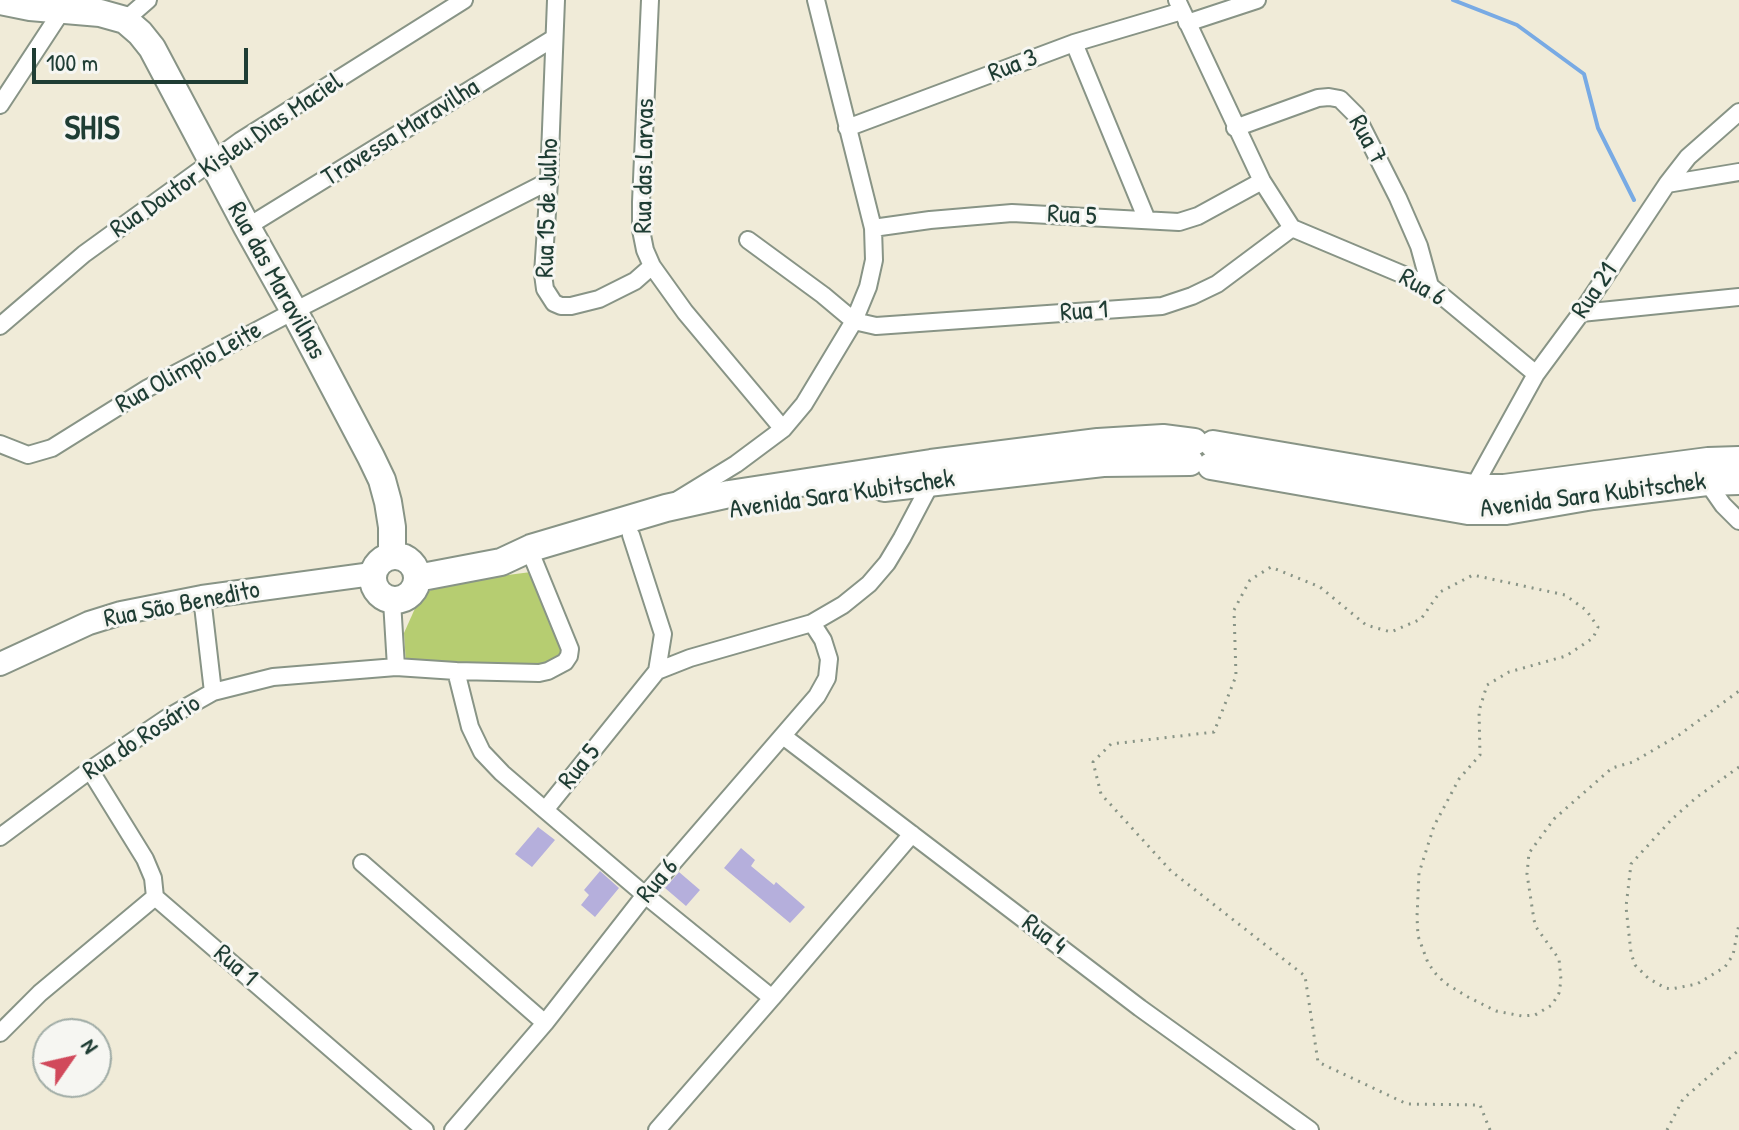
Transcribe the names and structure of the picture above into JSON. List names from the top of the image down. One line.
{"streets":{"main road":["Rua das Maravilhas","Avenida Sara Kubitschek"],"street":["Rua 3","Travessa Maravilha","Rua 7","Rua Doutor Kisleu Dias Maciel","Rua das Larvas","Rua 15 de Julho","Rua 5","Rua 6","Rua 21","Rua 1","Rua Olimpio Leite","Rua São Benedito","Rua do Rosário","Rua 4"]},"crossings":[["Travessa Maravilha","Rua 15 de Julho"],["Travessa Maravilha","Rua das Maravilhas"],["Rua 7","Rua 6"],["Rua Doutor Kisleu Dias Maciel","Rua das Maravilhas"],["Rua das Larvas","Rua 15 de Julho"],["Rua 15 de Julho","Rua Olimpio Leite"],["Rua 5","Rua 6"],["Rua 5","Avenida Sara Kubitschek"],["Rua das Maravilhas","Rua Olimpio Leite"],["Rua das Maravilhas","Rua São Benedito"],["Rua 6","Rua 21"],["Rua 6","Rua 1"],["Rua 6","Rua 4"],["Rua 21","Avenida Sara Kubitschek"]],"districts":["SHIS"],"scale_bar":"100 m","north":"top right"}
